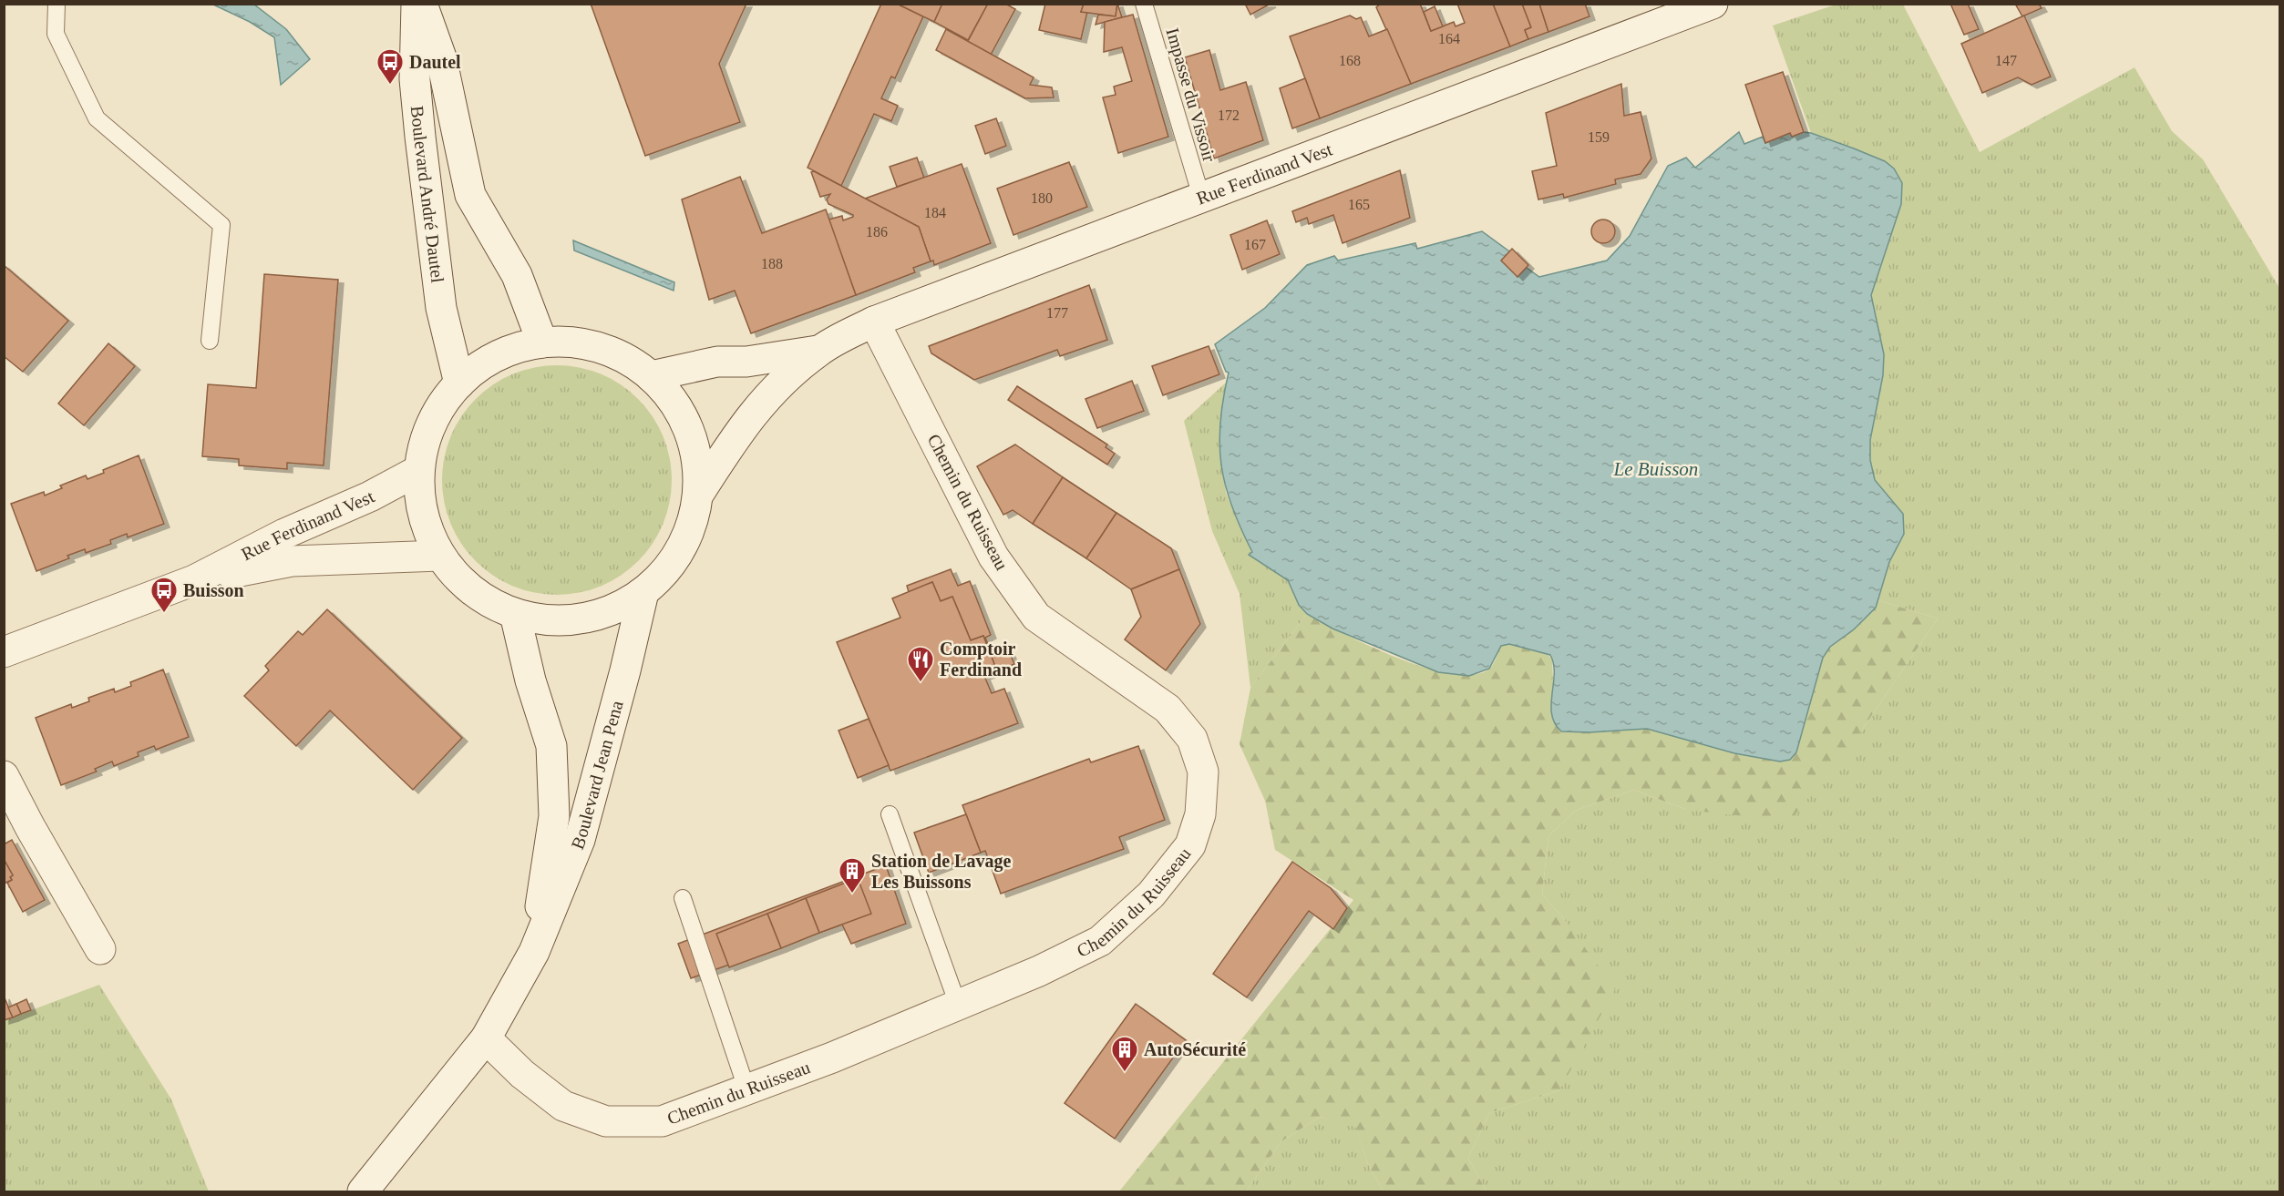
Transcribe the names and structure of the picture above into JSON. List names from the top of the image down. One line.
{"streets":{"main road":["Rue Ferdinand Vest","Boulevard André Dautel","Chemin du Ruisseau","Boulevard Jean Pena"],"lane":["Impasse du Vissoir"]},"crossings":[["Impasse du Vissoir","Rue Ferdinand Vest"],["Rue Ferdinand Vest","Chemin du Ruisseau"],["Chemin du Ruisseau","Boulevard Jean Pena"]],"water":["Le Buisson"],"places":{"bus stop":["Dautel","Buisson"],"restaurant":["Comptoir Ferdinand"],"building":["Station de Lavage Les Buissons","AutoSécurité"]},"house_numbers":["164","168","147","172","159","180","165","184","186","167","188","177"]}
